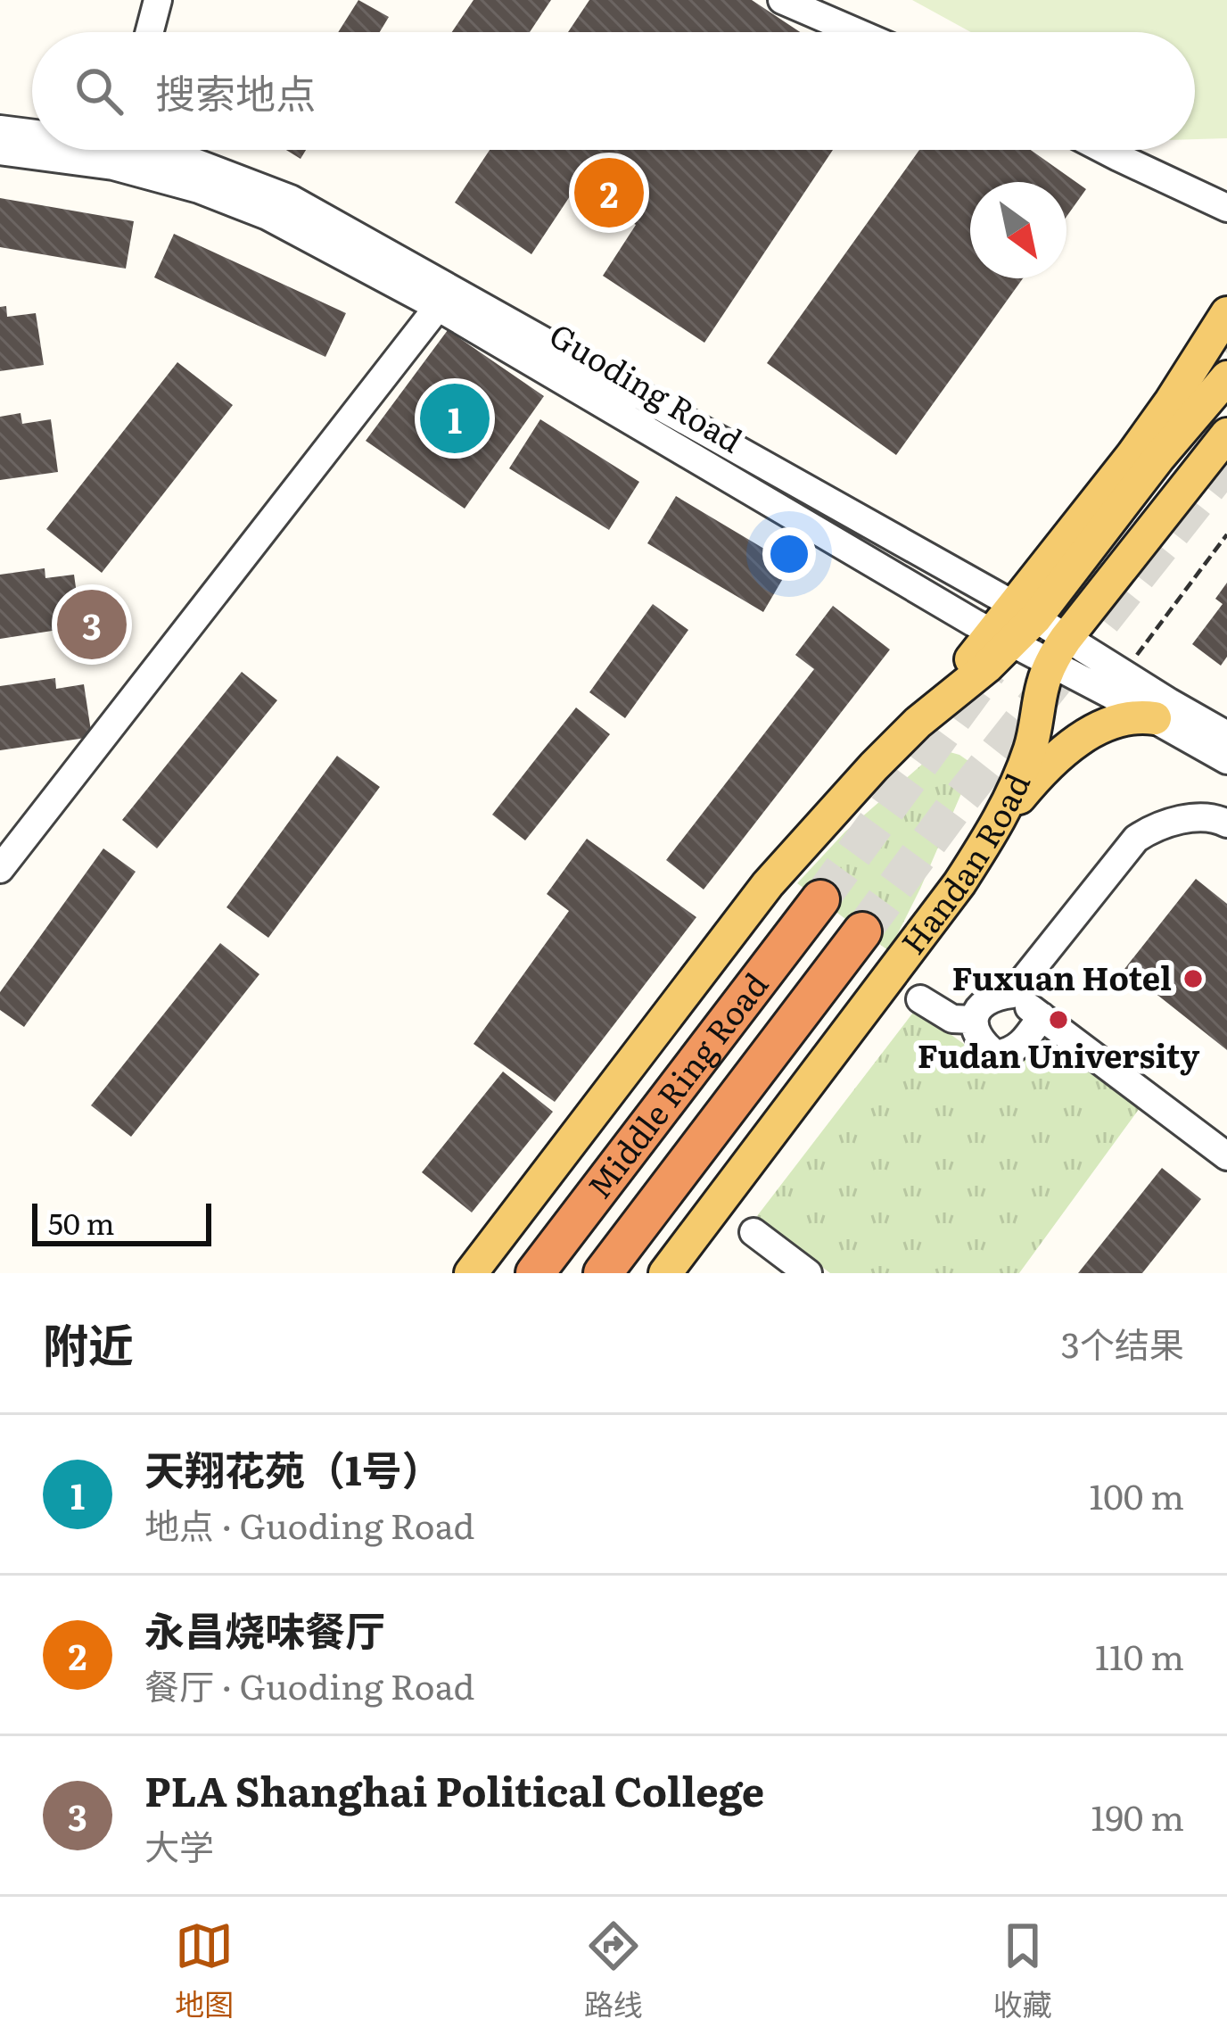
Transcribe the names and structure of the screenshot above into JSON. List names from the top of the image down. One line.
{"streets":{"highway":["Middle Ring Road"],"main road":["Handan Road"],"street":["Guoding Road"]},"crossings":[["Guoding Road","Handan Road"]],"places":["Fuxuan Hotel","Fudan University"],"scale_bar":"50 m","north":"bottom right","page":{"search":"搜索地点","pins":["2","1","3"],"scale":"50 m","heading":["附近","3个结果"],"list":[{"mark":"1","name":"天翔花苑（1号）","note":"地点 · Guoding Road","value":"100 m"},{"mark":"2","name":"永昌烧味餐厅","note":"餐厅 · Guoding Road","value":"110 m"},{"mark":"3","name":"PLA Shanghai Political College","note":"大学","value":"190 m"}],"nav":["地图","路线","收藏"]}}
